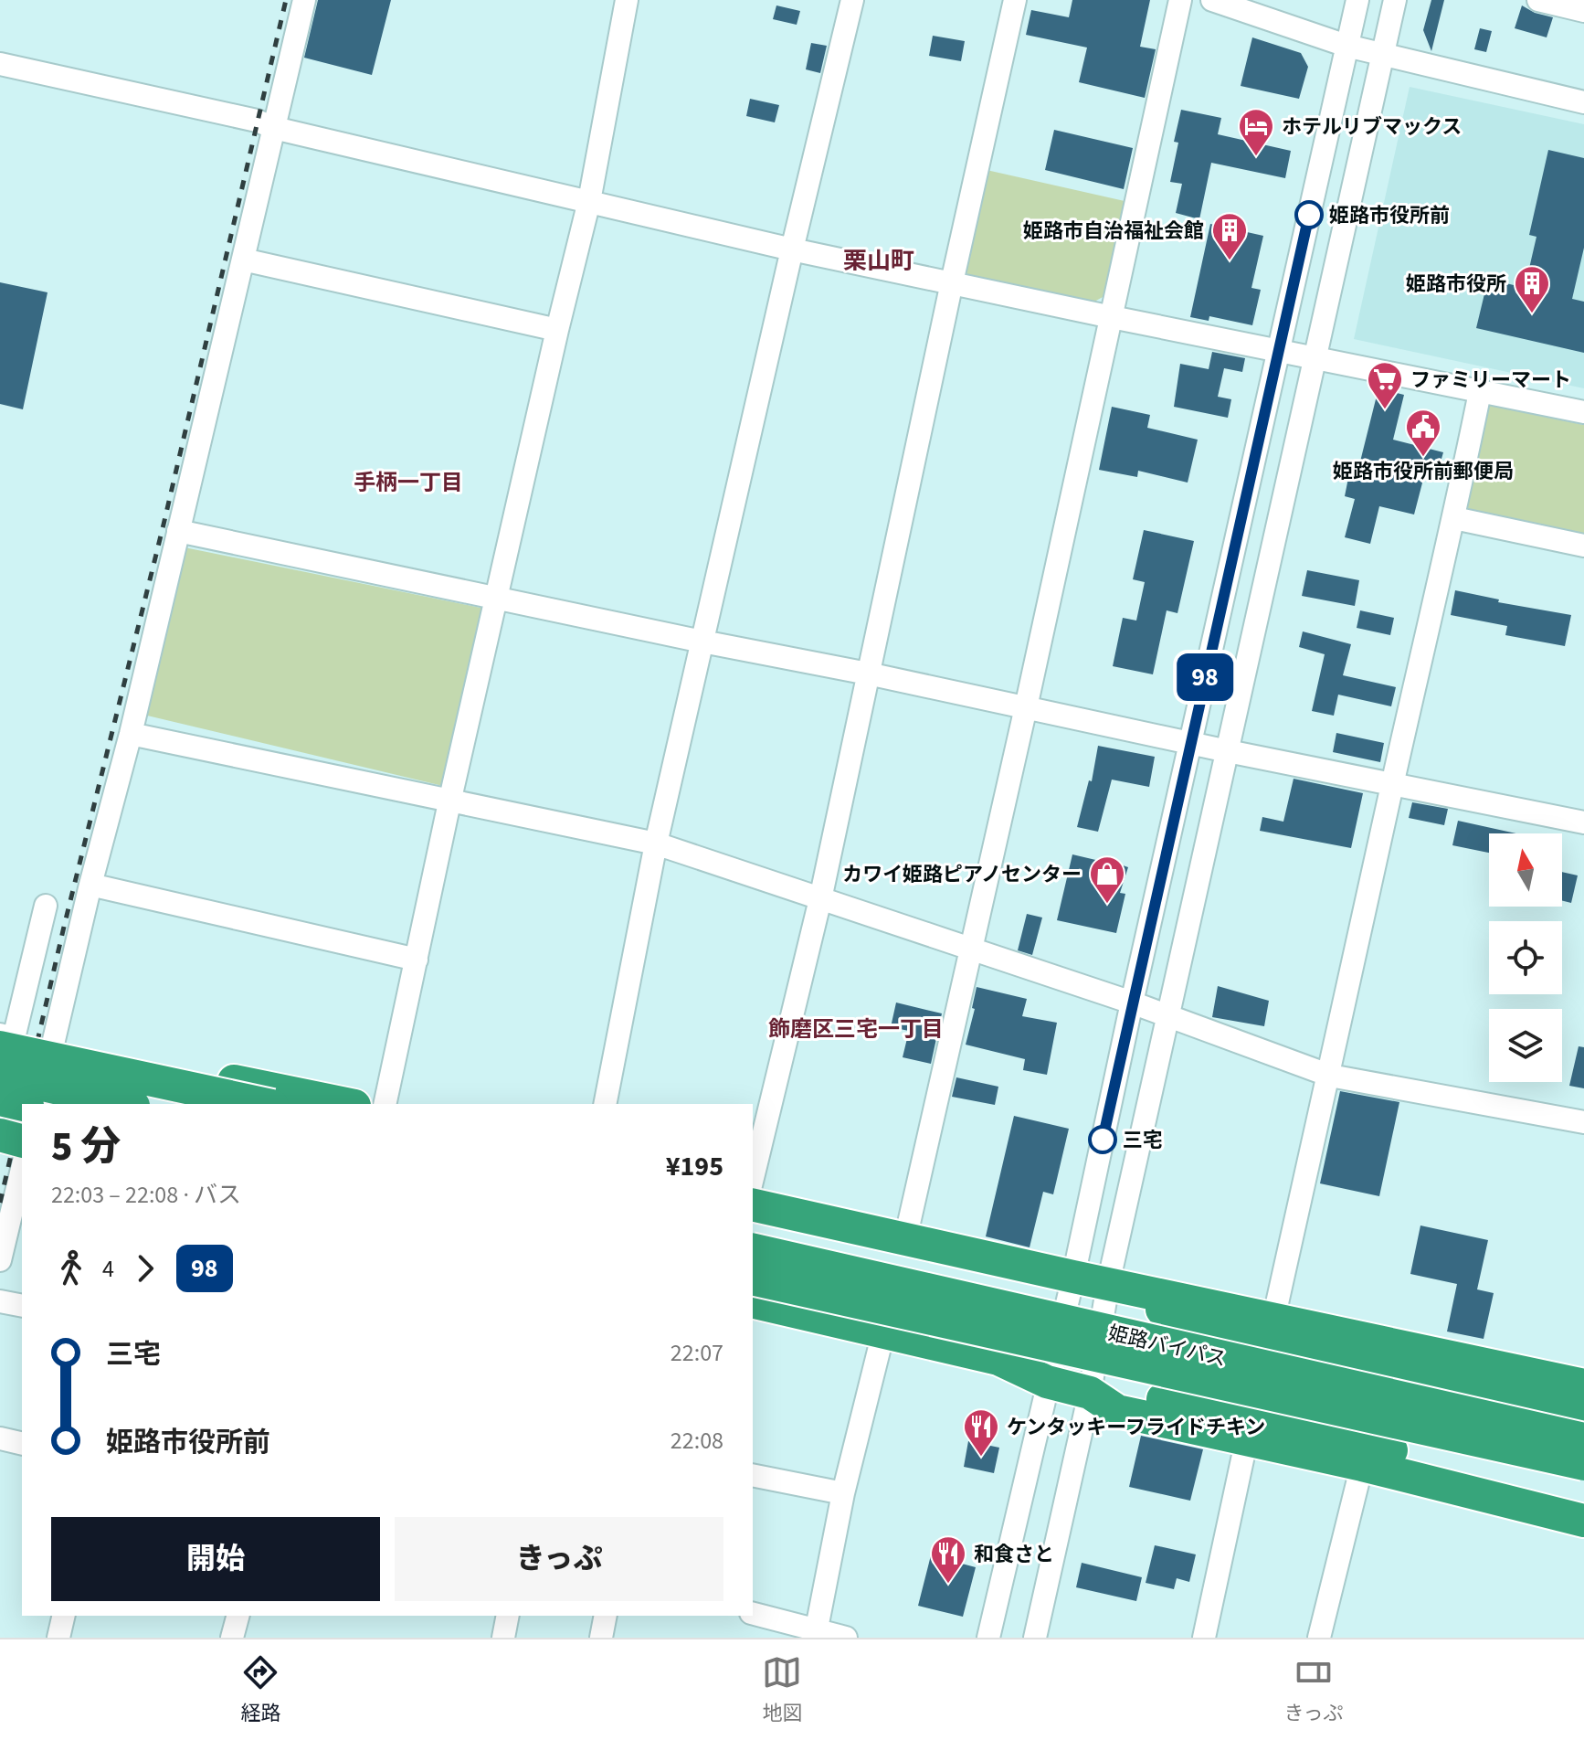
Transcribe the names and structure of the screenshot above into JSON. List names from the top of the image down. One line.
{"streets":{"highway":["姫路バイパス"]},"districts":["栗山町","手柄一丁目","飾磨区三宅一丁目"],"places":{"hotel":["ホテルリブマックス"],"other":["姫路市役所前","三宅"],"building":["姫路市自治福祉会館","姫路市役所"],"supermarket":["ファミリーマート"],"public building":["姫路市役所前郵便局"],"shop":["カワイ姫路ピアノセンター"],"restaurant":["ケンタッキーフライドチキン","和食さと"]},"lines":["bus line 98"],"north":"top","page":{"on_map":"98","heading":["5 分","22:03 – 22:08 · バス","¥195"],"legs":["4","98"],"list":[{"name":"三宅","value":"22:07"},{"name":"姫路市役所前","value":"22:08"}],"buttons":["開始","きっぷ"],"tabs":["経路","地図","きっぷ"]}}
